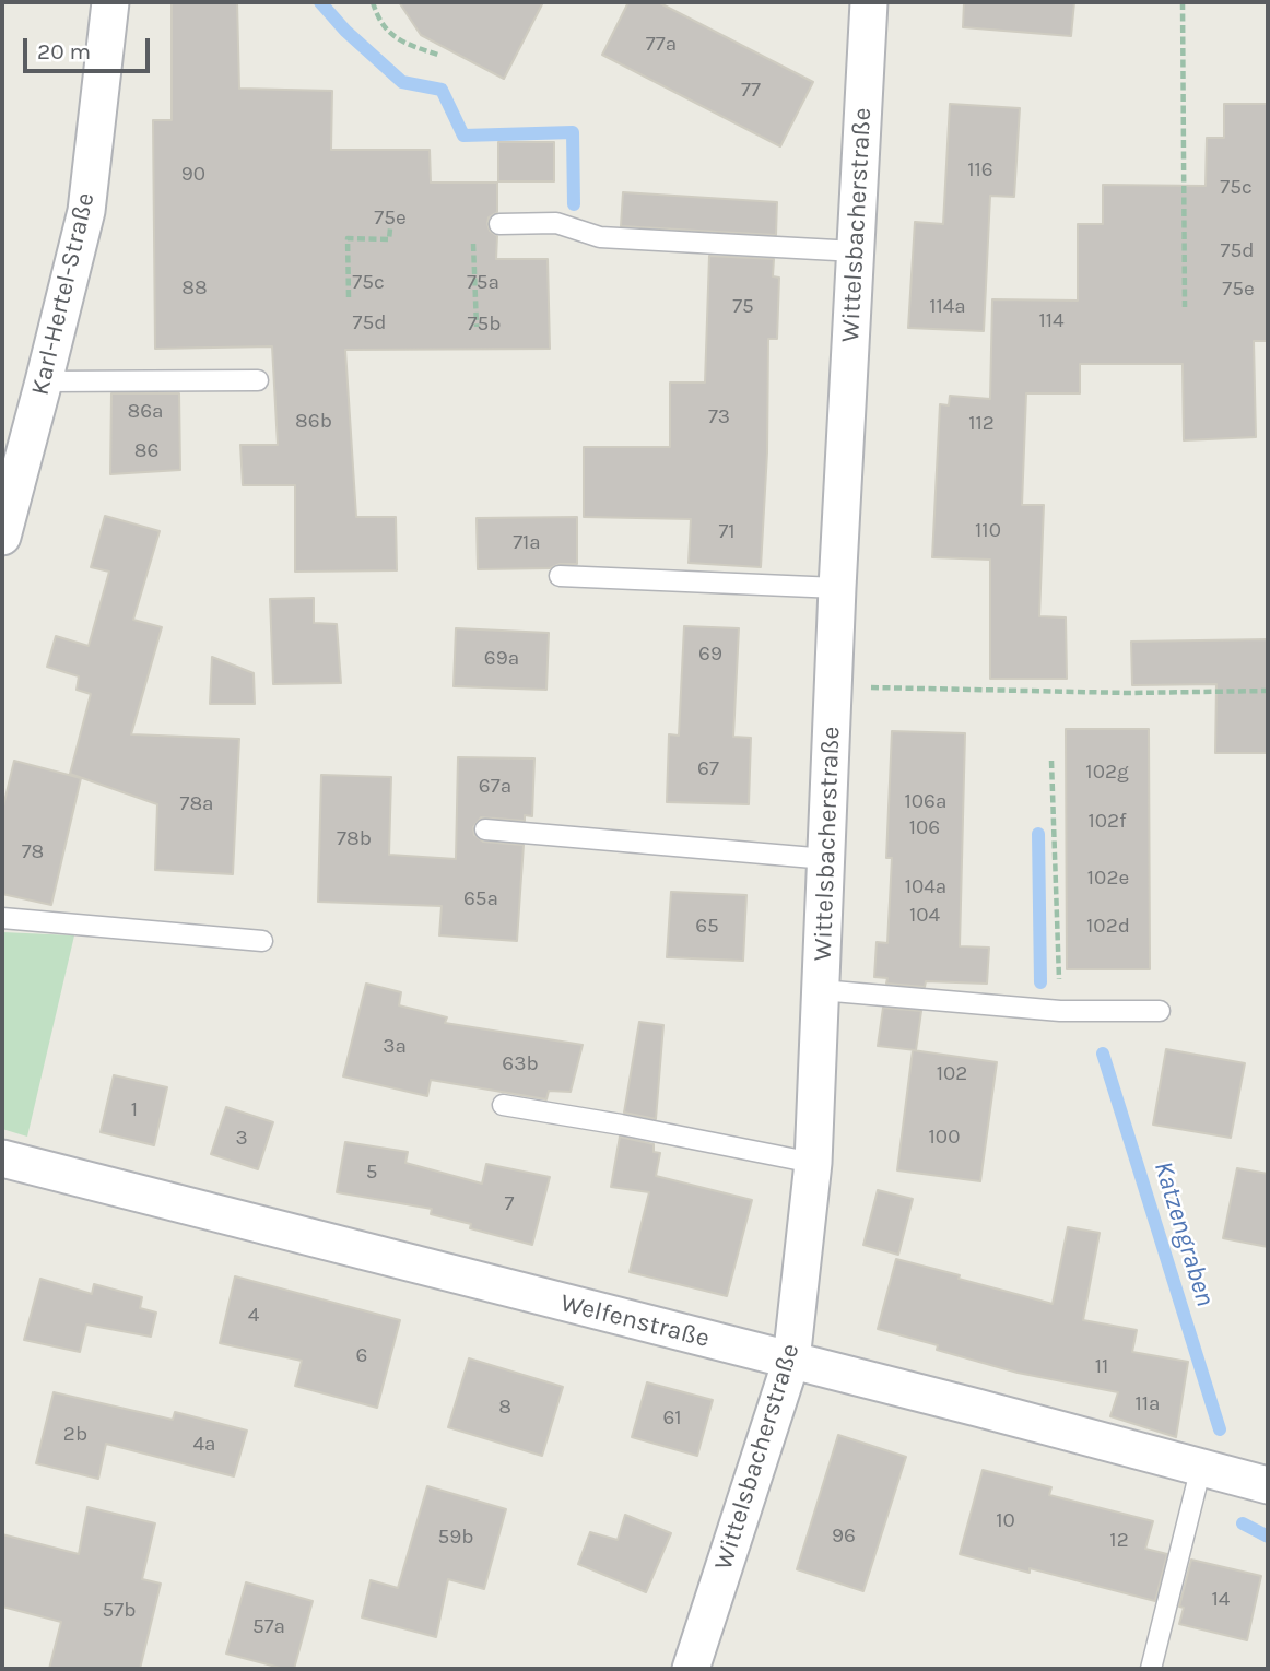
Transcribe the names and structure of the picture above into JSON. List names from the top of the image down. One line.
{"streets":{"street":["Wittelsbacherstraße","Karl-Hertel-Straße","Welfenstraße"]},"crossings":[["Wittelsbacherstraße","Welfenstraße"]],"water":["Katzengraben"],"house_numbers":["77a","77","116","90","75c","75e","75d","75c","75a","88","75e","75","114a","114","75d","75b","86a","73","86b","112","86","110","71","71a","69","69a","67","102g","67a","106a","78a","102f","106","78b","78","102e","104a","65a","104","65","102d","3a","63b","102","1","100","3","5","7","4","6","11","11a","8","61","2b","4a","10","96","59b","12","14","57b","57a"],"scale_bar":"20 m"}
